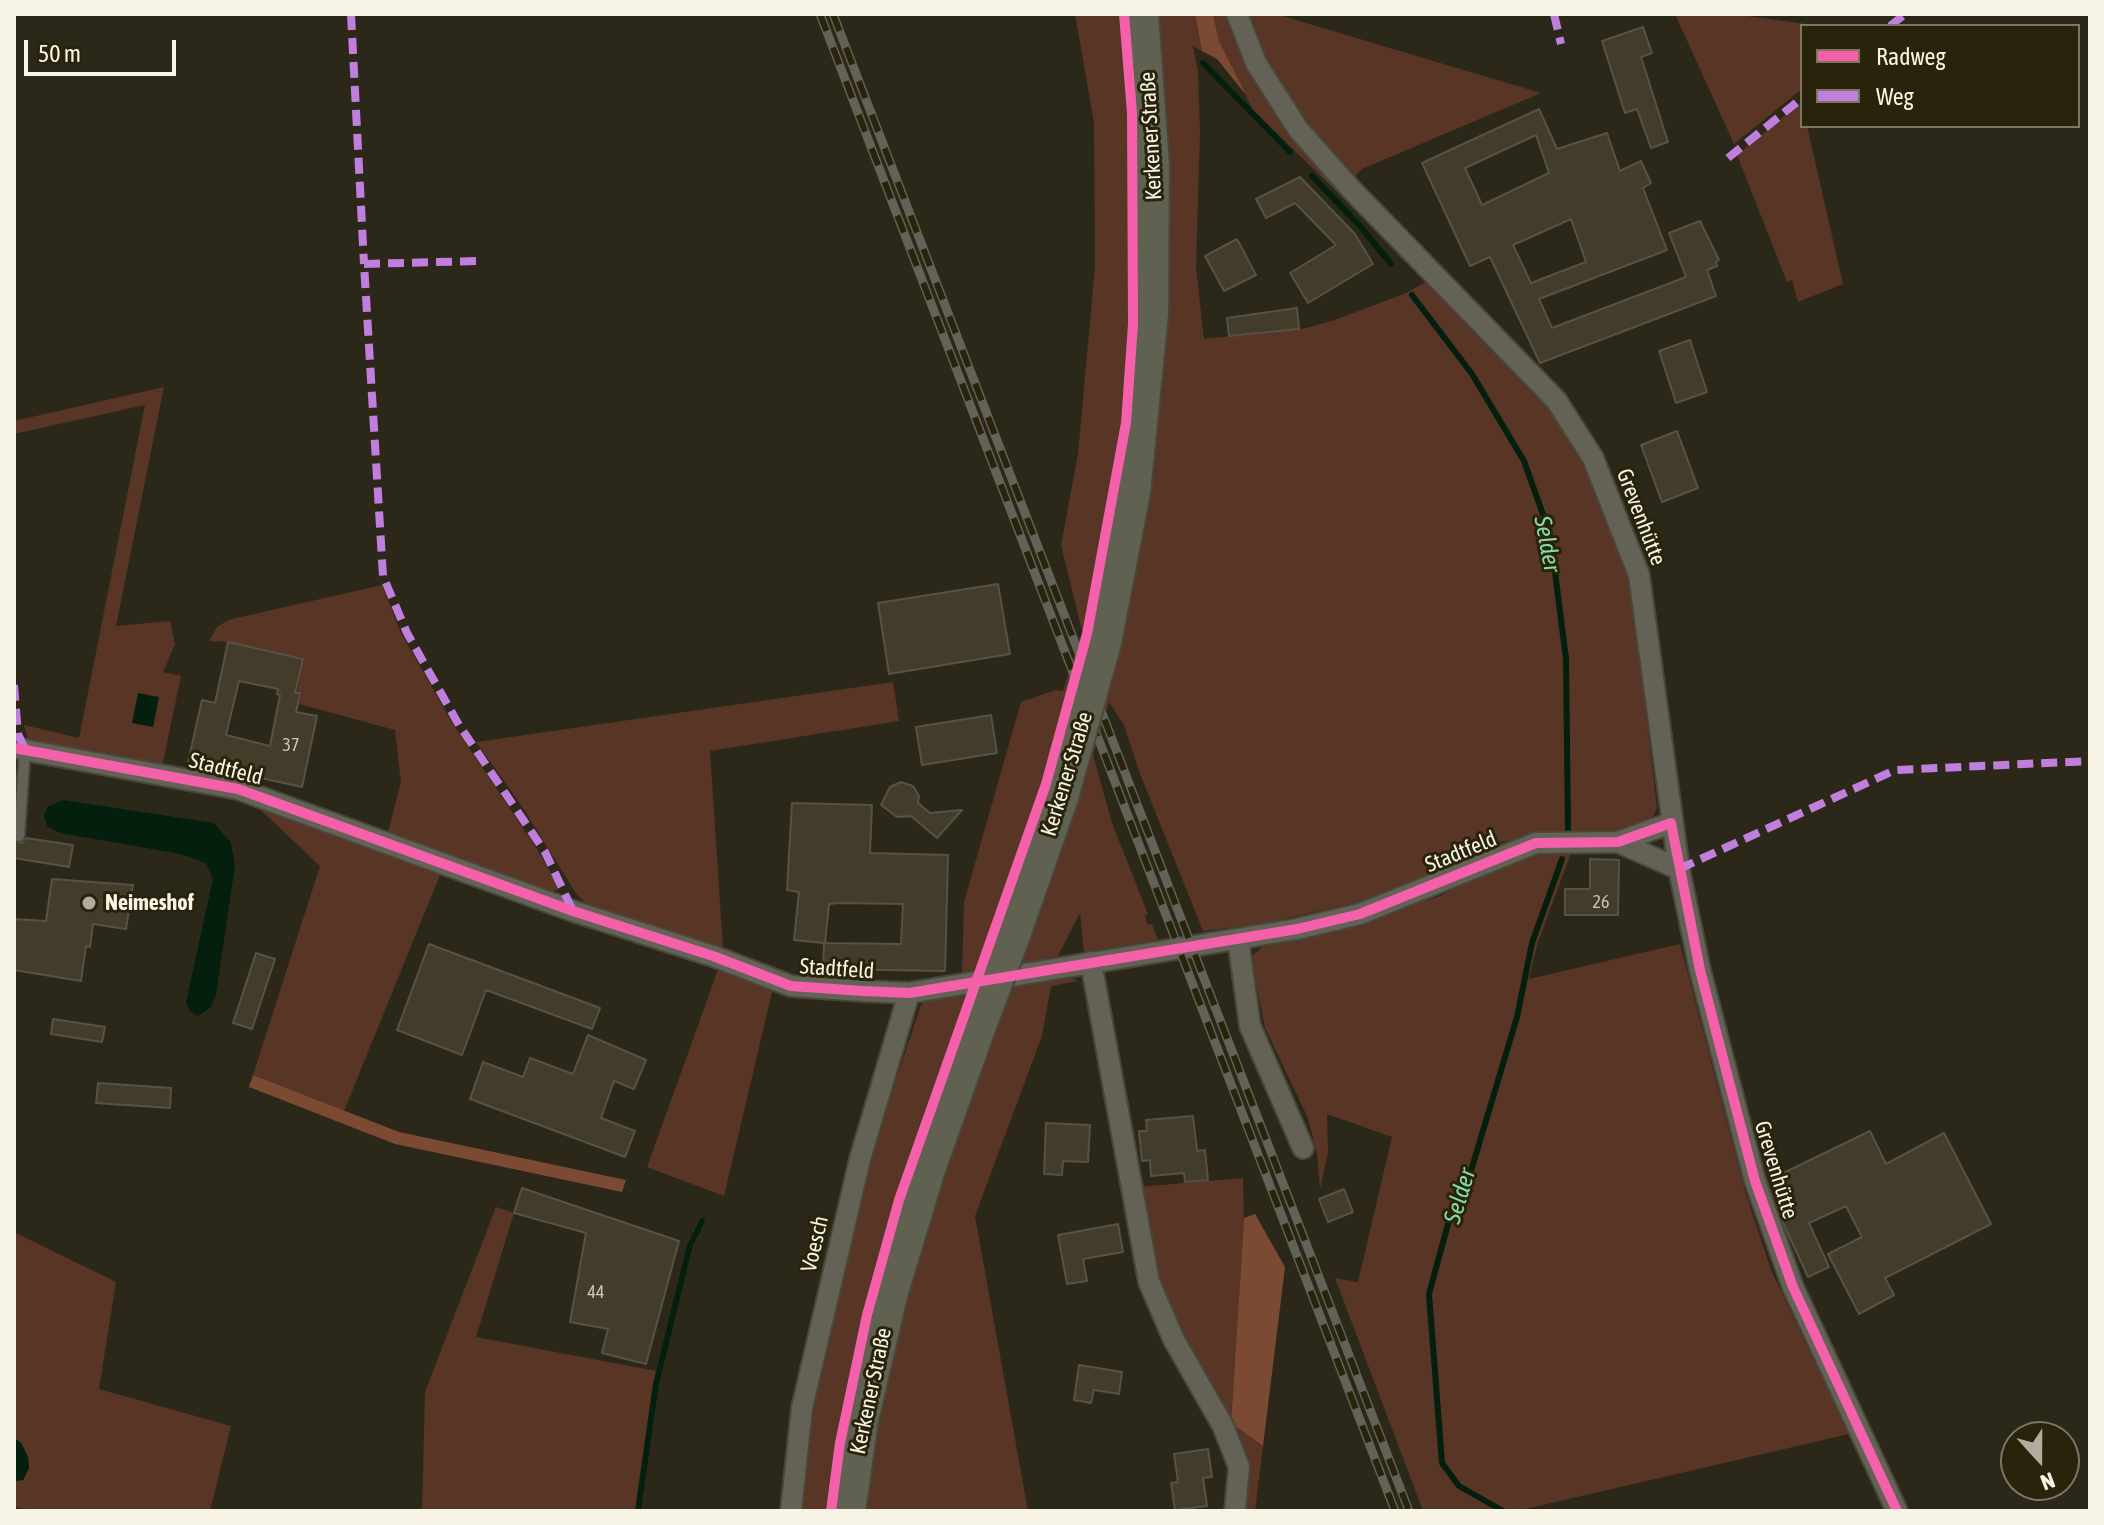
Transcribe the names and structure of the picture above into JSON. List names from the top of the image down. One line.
{"streets":{"main road":["Kerkener Straße"],"street":["Grevenhütte","Stadtfeld","Voesch"]},"crossings":[["Grevenhütte","Stadtfeld"],["Stadtfeld","Voesch"]],"water":["Selder"],"places":["Neimeshof"],"house_numbers":["37","26","44"],"legend":["Radweg","Weg"],"scale_bar":"50 m","north":"bottom"}
